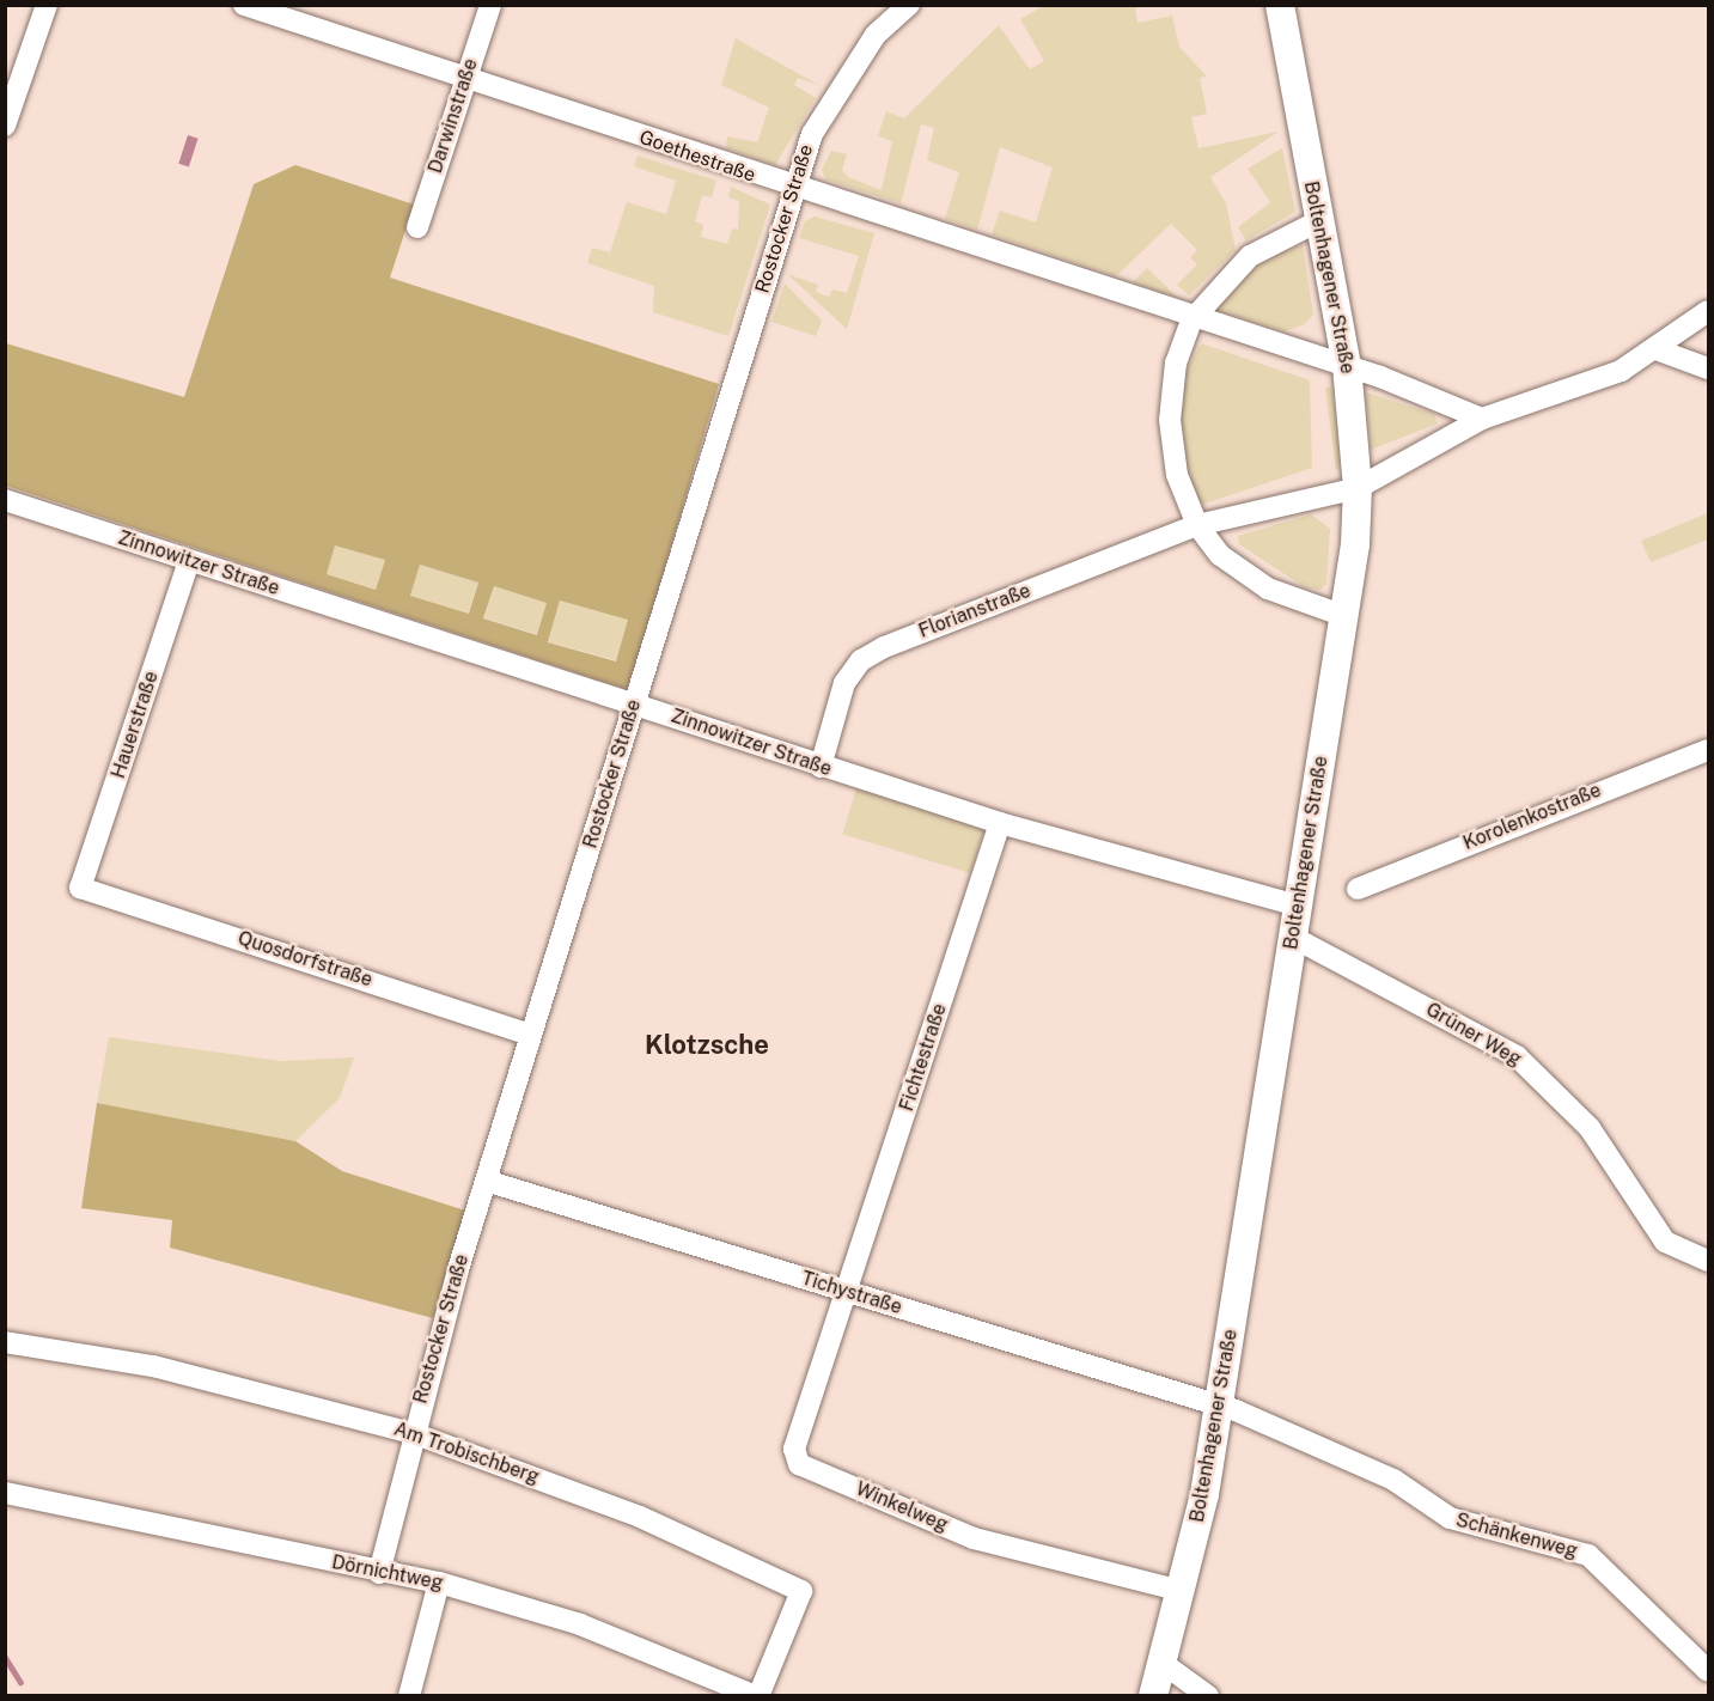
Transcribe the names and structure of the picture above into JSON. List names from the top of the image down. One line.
{"streets":{"street":["Darwinstraße","Goethestraße","Rostocker Straße","Boltenhagener Straße","Zinnowitzer Straße","Florianstraße","Hauerstraße","Korolenkostraße","Quosdorfstraße","Grüner Weg","Fichtestraße","Tichystraße","Am Trobischberg","Winkelweg","Schänkenweg","Dörnichtweg"]},"crossings":[["Darwinstraße","Goethestraße"],["Goethestraße","Rostocker Straße"],["Goethestraße","Boltenhagener Straße"],["Goethestraße","Florianstraße"],["Rostocker Straße","Zinnowitzer Straße"],["Rostocker Straße","Quosdorfstraße"],["Rostocker Straße","Tichystraße"],["Rostocker Straße","Am Trobischberg"],["Rostocker Straße","Dörnichtweg"],["Boltenhagener Straße","Zinnowitzer Straße"],["Boltenhagener Straße","Florianstraße"],["Boltenhagener Straße","Grüner Weg"],["Boltenhagener Straße","Tichystraße"],["Boltenhagener Straße","Winkelweg"],["Boltenhagener Straße","Schänkenweg"],["Zinnowitzer Straße","Florianstraße"],["Zinnowitzer Straße","Hauerstraße"],["Zinnowitzer Straße","Fichtestraße"],["Hauerstraße","Quosdorfstraße"],["Fichtestraße","Tichystraße"],["Fichtestraße","Winkelweg"],["Tichystraße","Winkelweg"],["Tichystraße","Schänkenweg"],["Am Trobischberg","Dörnichtweg"]],"districts":["Klotzsche"]}
